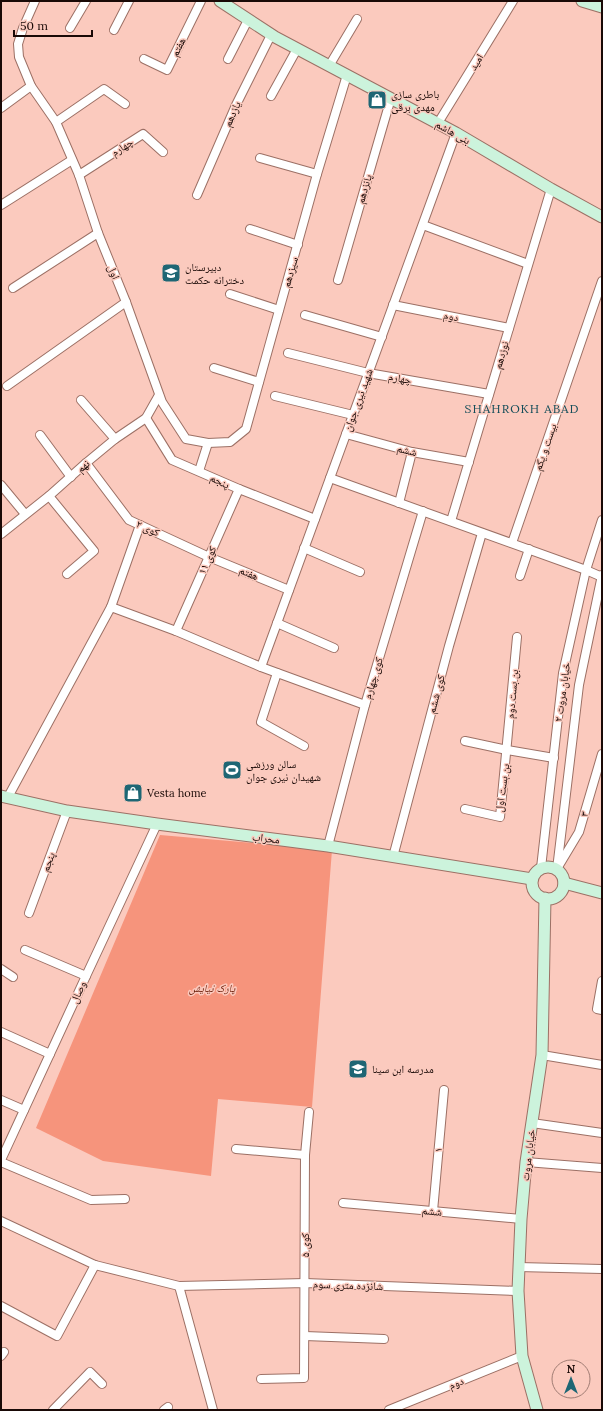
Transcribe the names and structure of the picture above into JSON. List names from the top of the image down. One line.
{"streets":{"street":["هفتم","امید","یازدهم","بنی هاشم","چهارم","پانزدهم","اول","سیزدهم","دوم","نوزدهم","شهید نیری جوان","بیست و یکم","ششم","نهم","پنجم","کوی ۲","کوی ۱۱","کوی چهارم","خیابان مروت ۲","کوی ششم","بن بست دوم","بن بست اول","۳","محراب","وصال","۱","خیابان مروت","کوی ۵","شانزده متری سوم"]},"crossings":[["هفتم","شهید نیری جوان"],["هفتم","کوی ۲"],["هفتم","کوی ۱۱"],["امید","بنی هاشم"],["یازدهم","بنی هاشم"],["بنی هاشم","پانزدهم"],["بنی هاشم","سیزدهم"],["بنی هاشم","نوزدهم"],["بنی هاشم","شهید نیری جوان"],["چهارم","اول"],["چهارم","نوزدهم"],["چهارم","شهید نیری جوان"],["اول","سیزدهم"],["اول","نهم"],["دوم","نوزدهم"],["دوم","شهید نیری جوان"],["دوم","خیابان مروت"],["نوزدهم","ششم"],["شهید نیری جوان","ششم"],["شهید نیری جوان","پنجم"],["ششم","۱"],["ششم","خیابان مروت"],["نهم","پنجم"],["نهم","کوی ۲"],["پنجم","کوی ۱۱"],["پنجم","محراب"],["کوی ۲","کوی ۱۱"],["کوی چهارم","محراب"],["خیابان مروت ۲","۳"],["خیابان مروت ۲","محراب"],["خیابان مروت ۲","خیابان مروت"],["کوی ششم","محراب"],["بن بست دوم","بن بست اول"],["۳","محراب"],["۳","خیابان مروت"],["محراب","وصال"],["محراب","خیابان مروت"],["خیابان مروت","شانزده متری سوم"],["کوی ۵","شانزده متری سوم"]],"districts":["SHAHROKH ABAD"],"parks":["پارک نیایش"],"places":{"shop":["باطری سازی مهدی برقی","Vesta home"],"school or university":["دبیرستان دخترانه حکمت","مدرسه ابن سینا"],"sports":["سالن ورزشی شهیدان نیری جوان"]},"scale_bar":"50 m","north":"top"}
